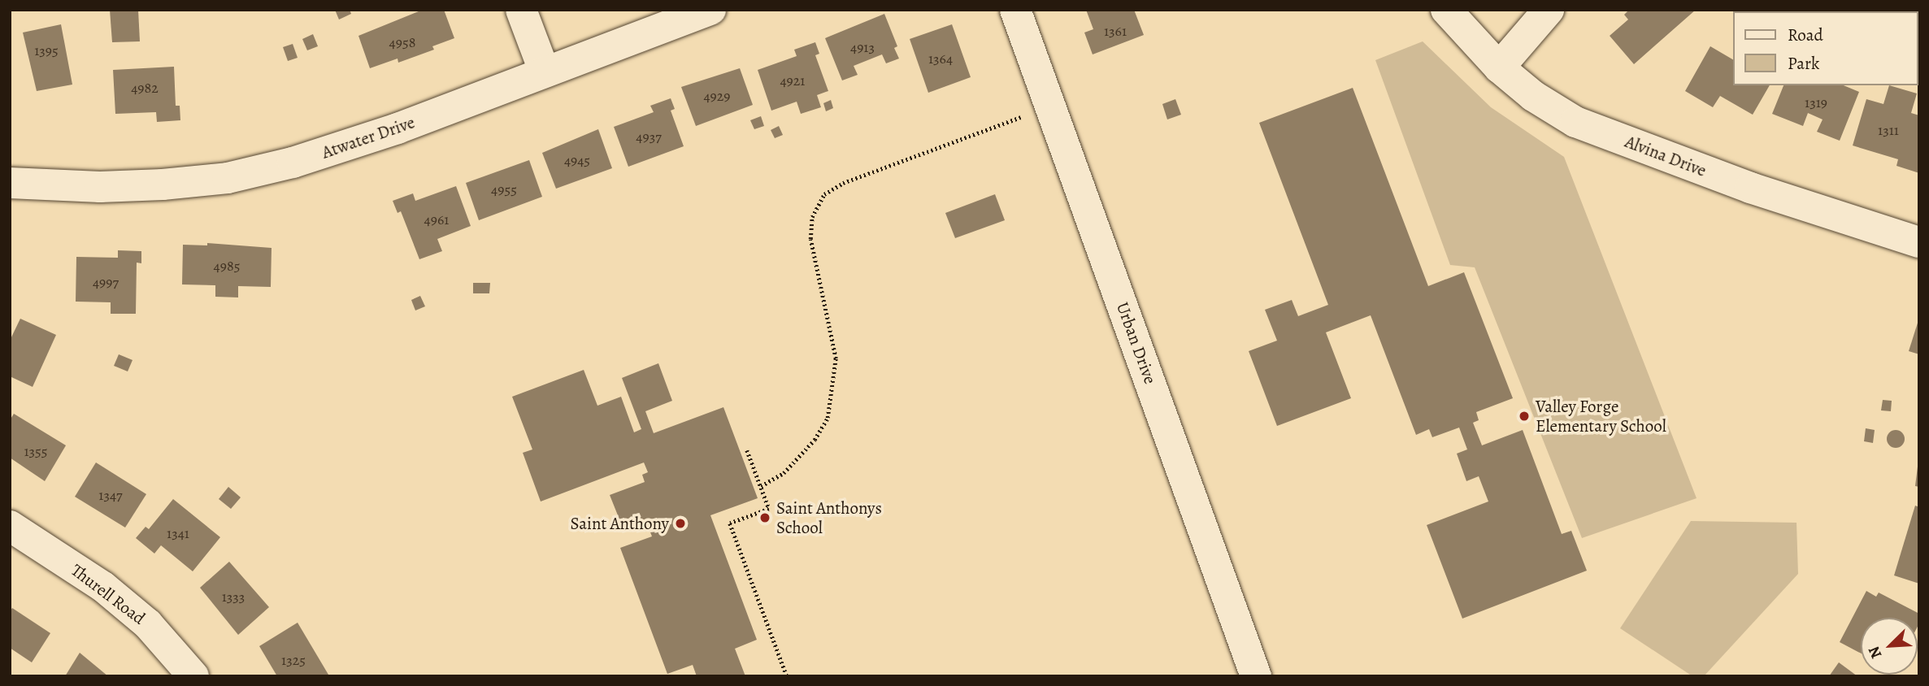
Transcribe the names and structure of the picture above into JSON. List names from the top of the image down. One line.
{"streets":{"street":["Atwater Drive","Alvina Drive","Urban Drive","Thurell Road"]},"places":["Valley Forge Elementary School","Saint Anthonys School","Saint Anthony"],"house_numbers":["1361","4958","4913","1395","1364","4921","4982","4929","1319","1311","4937","4945","4955","4961","4985","4997","1355","1347","1341","1333","1325"],"legend":["Road","Park"],"north":"bottom left"}
